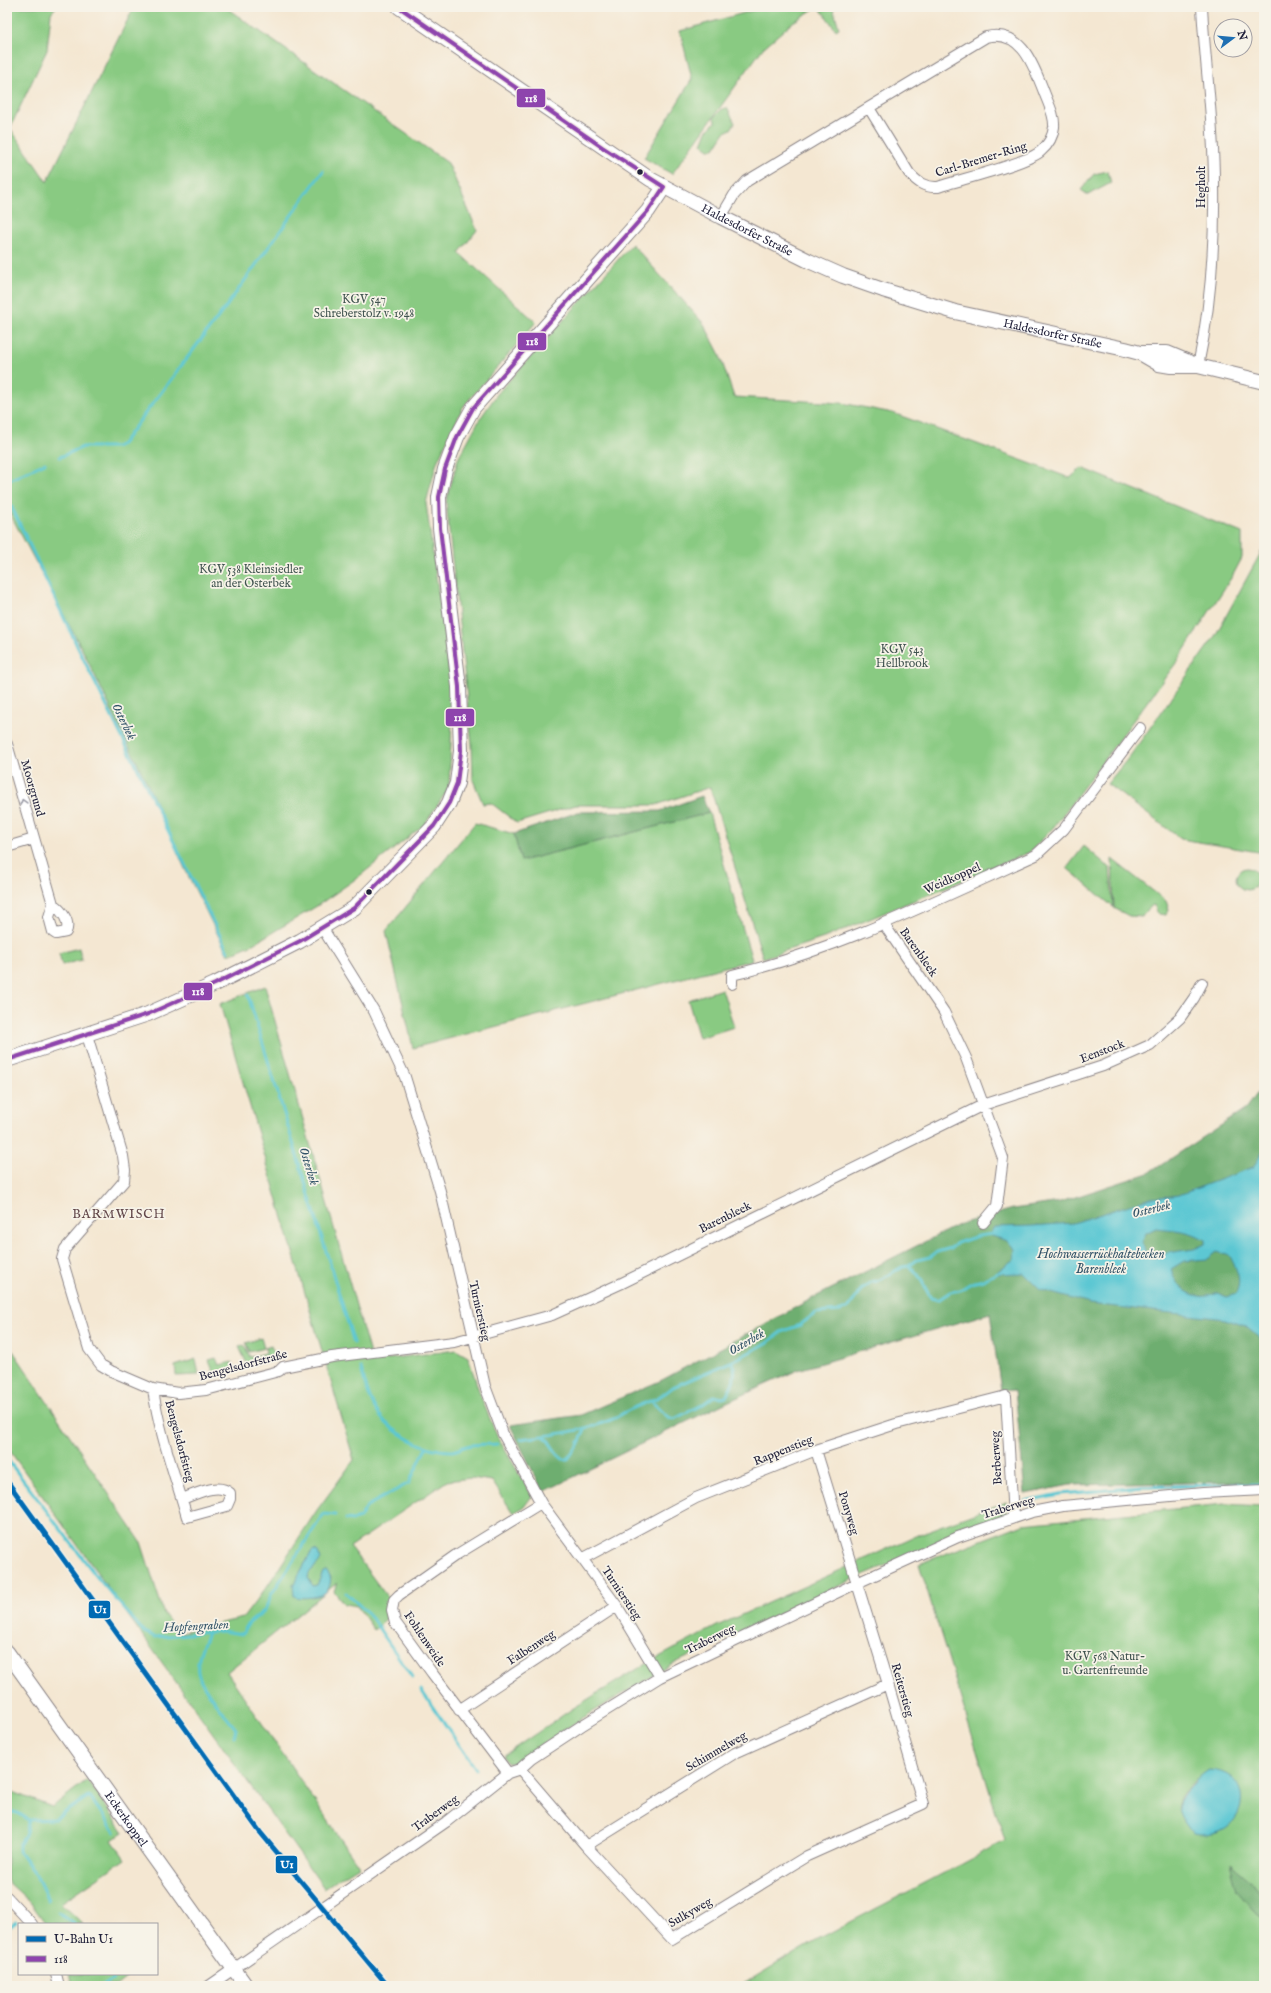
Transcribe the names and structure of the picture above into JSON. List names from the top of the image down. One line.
{"streets":{"street":["Carl-Bremer-Ring","Hegholt","Haldesdorfer Straße","Moorgrund","Weidkoppel","Barenbleek","Eenstock","Turnierstieg","Bengelsdorfstraße","Bengelsdorfstieg","Rappenstieg","Berberweg","Traberweg","Ponyweg","Fohlenweide","Falbenweg","Reiterstieg","Schimmelweg","Eckerkoppel","Sulkyweg"]},"crossings":[["Carl-Bremer-Ring","Haldesdorfer Straße"],["Hegholt","Haldesdorfer Straße"],["Weidkoppel","Barenbleek"],["Barenbleek","Eenstock"],["Barenbleek","Turnierstieg"],["Barenbleek","Bengelsdorfstraße"],["Turnierstieg","Bengelsdorfstraße"],["Turnierstieg","Rappenstieg"],["Turnierstieg","Traberweg"],["Turnierstieg","Fohlenweide"],["Turnierstieg","Falbenweg"],["Bengelsdorfstraße","Bengelsdorfstieg"],["Rappenstieg","Berberweg"],["Rappenstieg","Ponyweg"],["Berberweg","Traberweg"],["Traberweg","Ponyweg"],["Traberweg","Fohlenweide"],["Traberweg","Reiterstieg"],["Traberweg","Eckerkoppel"],["Traberweg","Sulkyweg"],["Ponyweg","Reiterstieg"],["Fohlenweide","Falbenweg"],["Reiterstieg","Schimmelweg"],["Reiterstieg","Sulkyweg"],["Schimmelweg","Sulkyweg"]],"one_way":["Moorgrund"],"districts":["BARMWISCH"],"water":["Osterbek","Hochwasserrückhaltebecken Barenbleek","Hopfengraben"],"parks":["KGV 547 Schreberstolz v. 1948","KGV 538 Kleinsiedler an der Osterbek","KGV 543 Hellbrook","KGV 568 Natur- u. Gartenfreunde"],"lines":["transit line 118","metro line U1"],"legend":["U-Bahn U1","118"],"north":"right"}
